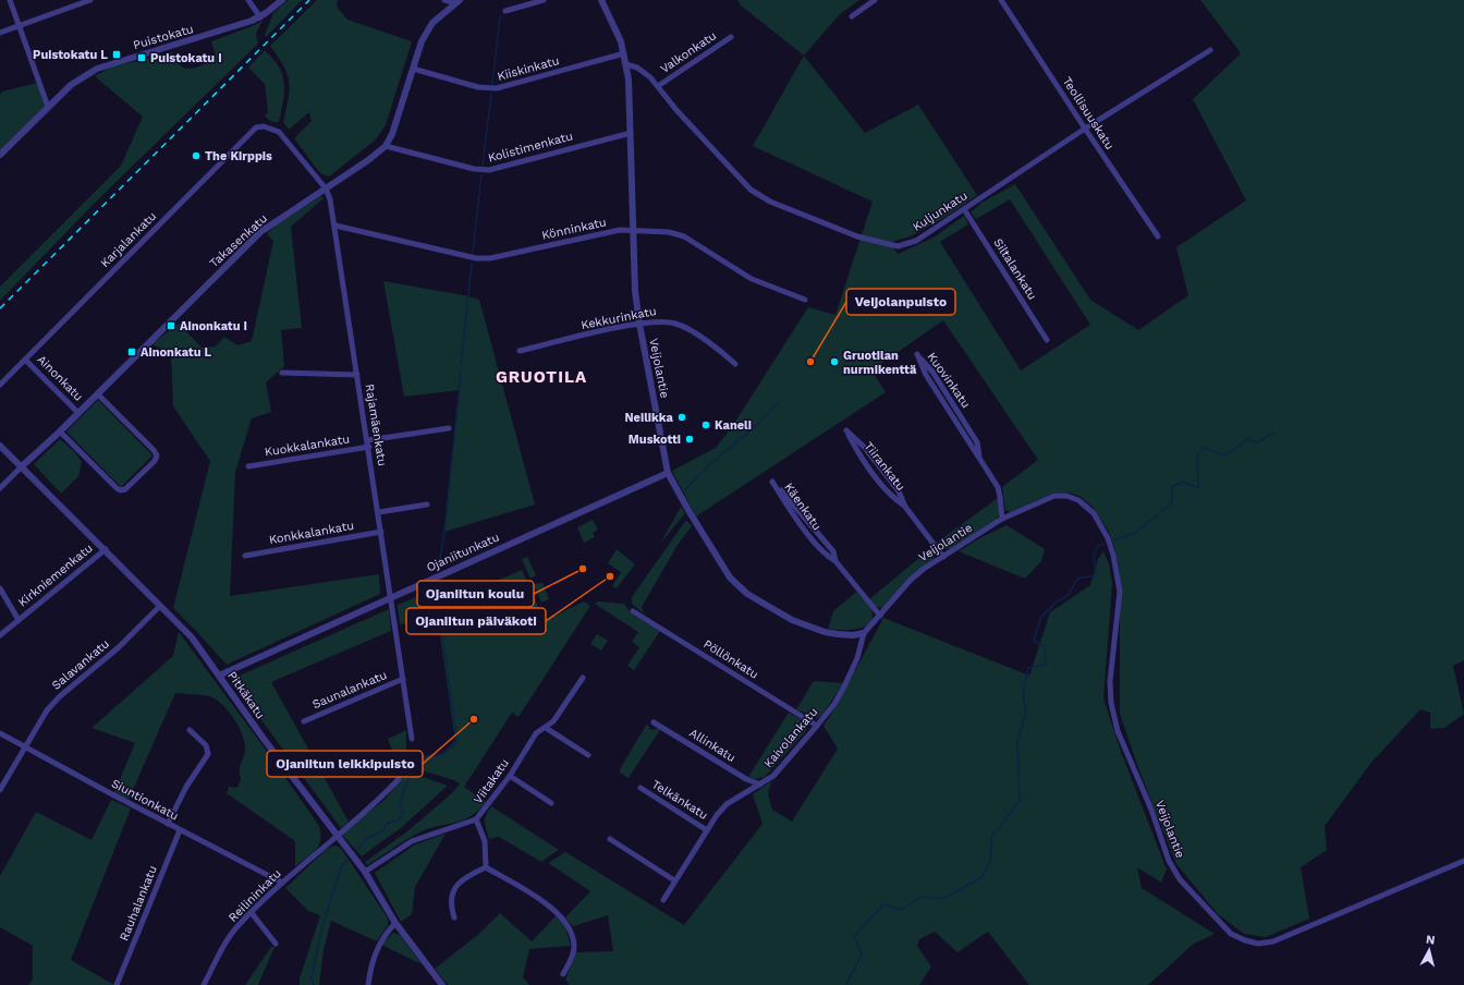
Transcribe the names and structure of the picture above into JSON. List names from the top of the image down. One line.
{"streets":{"street":["Puistokatu","Valkonkatu","Kiiskinkatu","Teollisuuskatu","Kolistimenkatu","Kuljunkatu","Könninkatu","Karjalankatu","Takasenkatu","Siltalankatu","Kekkurinkatu","Veijolantie","Ainonkatu","Kuovinkatu","Rajamäenkatu","Kuokkalankatu","Tiirankatu","Käenkatu","Konkkalankatu","Ojaniitunkatu","Kirkniemenkatu","Pöllönkatu","Salavankatu","Saunalankatu","Pitkäkatu","Kaivolankatu","Allinkatu","Viitakatu","Siuntionkatu","Telkänkatu","Reilininkatu","Rauhalankatu"]},"crossings":[["Valkonkatu","Kuljunkatu"],["Kiiskinkatu","Takasenkatu"],["Kiiskinkatu","Veijolantie"],["Teollisuuskatu","Kuljunkatu"],["Kolistimenkatu","Takasenkatu"],["Kolistimenkatu","Veijolantie"],["Kuljunkatu","Siltalankatu"],["Kuljunkatu","Veijolantie"],["Könninkatu","Veijolantie"],["Könninkatu","Rajamäenkatu"],["Karjalankatu","Ainonkatu"],["Karjalankatu","Rajamäenkatu"],["Takasenkatu","Ainonkatu"],["Takasenkatu","Rajamäenkatu"],["Takasenkatu","Pitkäkatu"],["Kekkurinkatu","Veijolantie"],["Veijolantie","Kuovinkatu"],["Veijolantie","Tiirankatu"],["Veijolantie","Käenkatu"],["Veijolantie","Ojaniitunkatu"],["Veijolantie","Kaivolankatu"],["Rajamäenkatu","Kuokkalankatu"],["Rajamäenkatu","Konkkalankatu"],["Rajamäenkatu","Ojaniitunkatu"],["Rajamäenkatu","Saunalankatu"],["Ojaniitunkatu","Pitkäkatu"],["Kirkniemenkatu","Pitkäkatu"],["Pöllönkatu","Kaivolankatu"],["Salavankatu","Pitkäkatu"],["Salavankatu","Siuntionkatu"],["Pitkäkatu","Viitakatu"],["Pitkäkatu","Reilininkatu"],["Kaivolankatu","Allinkatu"],["Kaivolankatu","Telkänkatu"],["Siuntionkatu","Reilininkatu"],["Siuntionkatu","Rauhalankatu"]],"districts":["GRUOTILA"],"places":{"transit":["Puistokatu L","Puistokatu I","Ainonkatu I","Ainonkatu L"],"other":["The Kirppis","Veijolanpuisto","Gruotilan nurmikenttä","Neilikka","Kaneli","Muskotti","Ojaniitun koulu","Ojaniitun päiväkoti","Ojaniitun leikkipuisto"]},"north":"top"}
